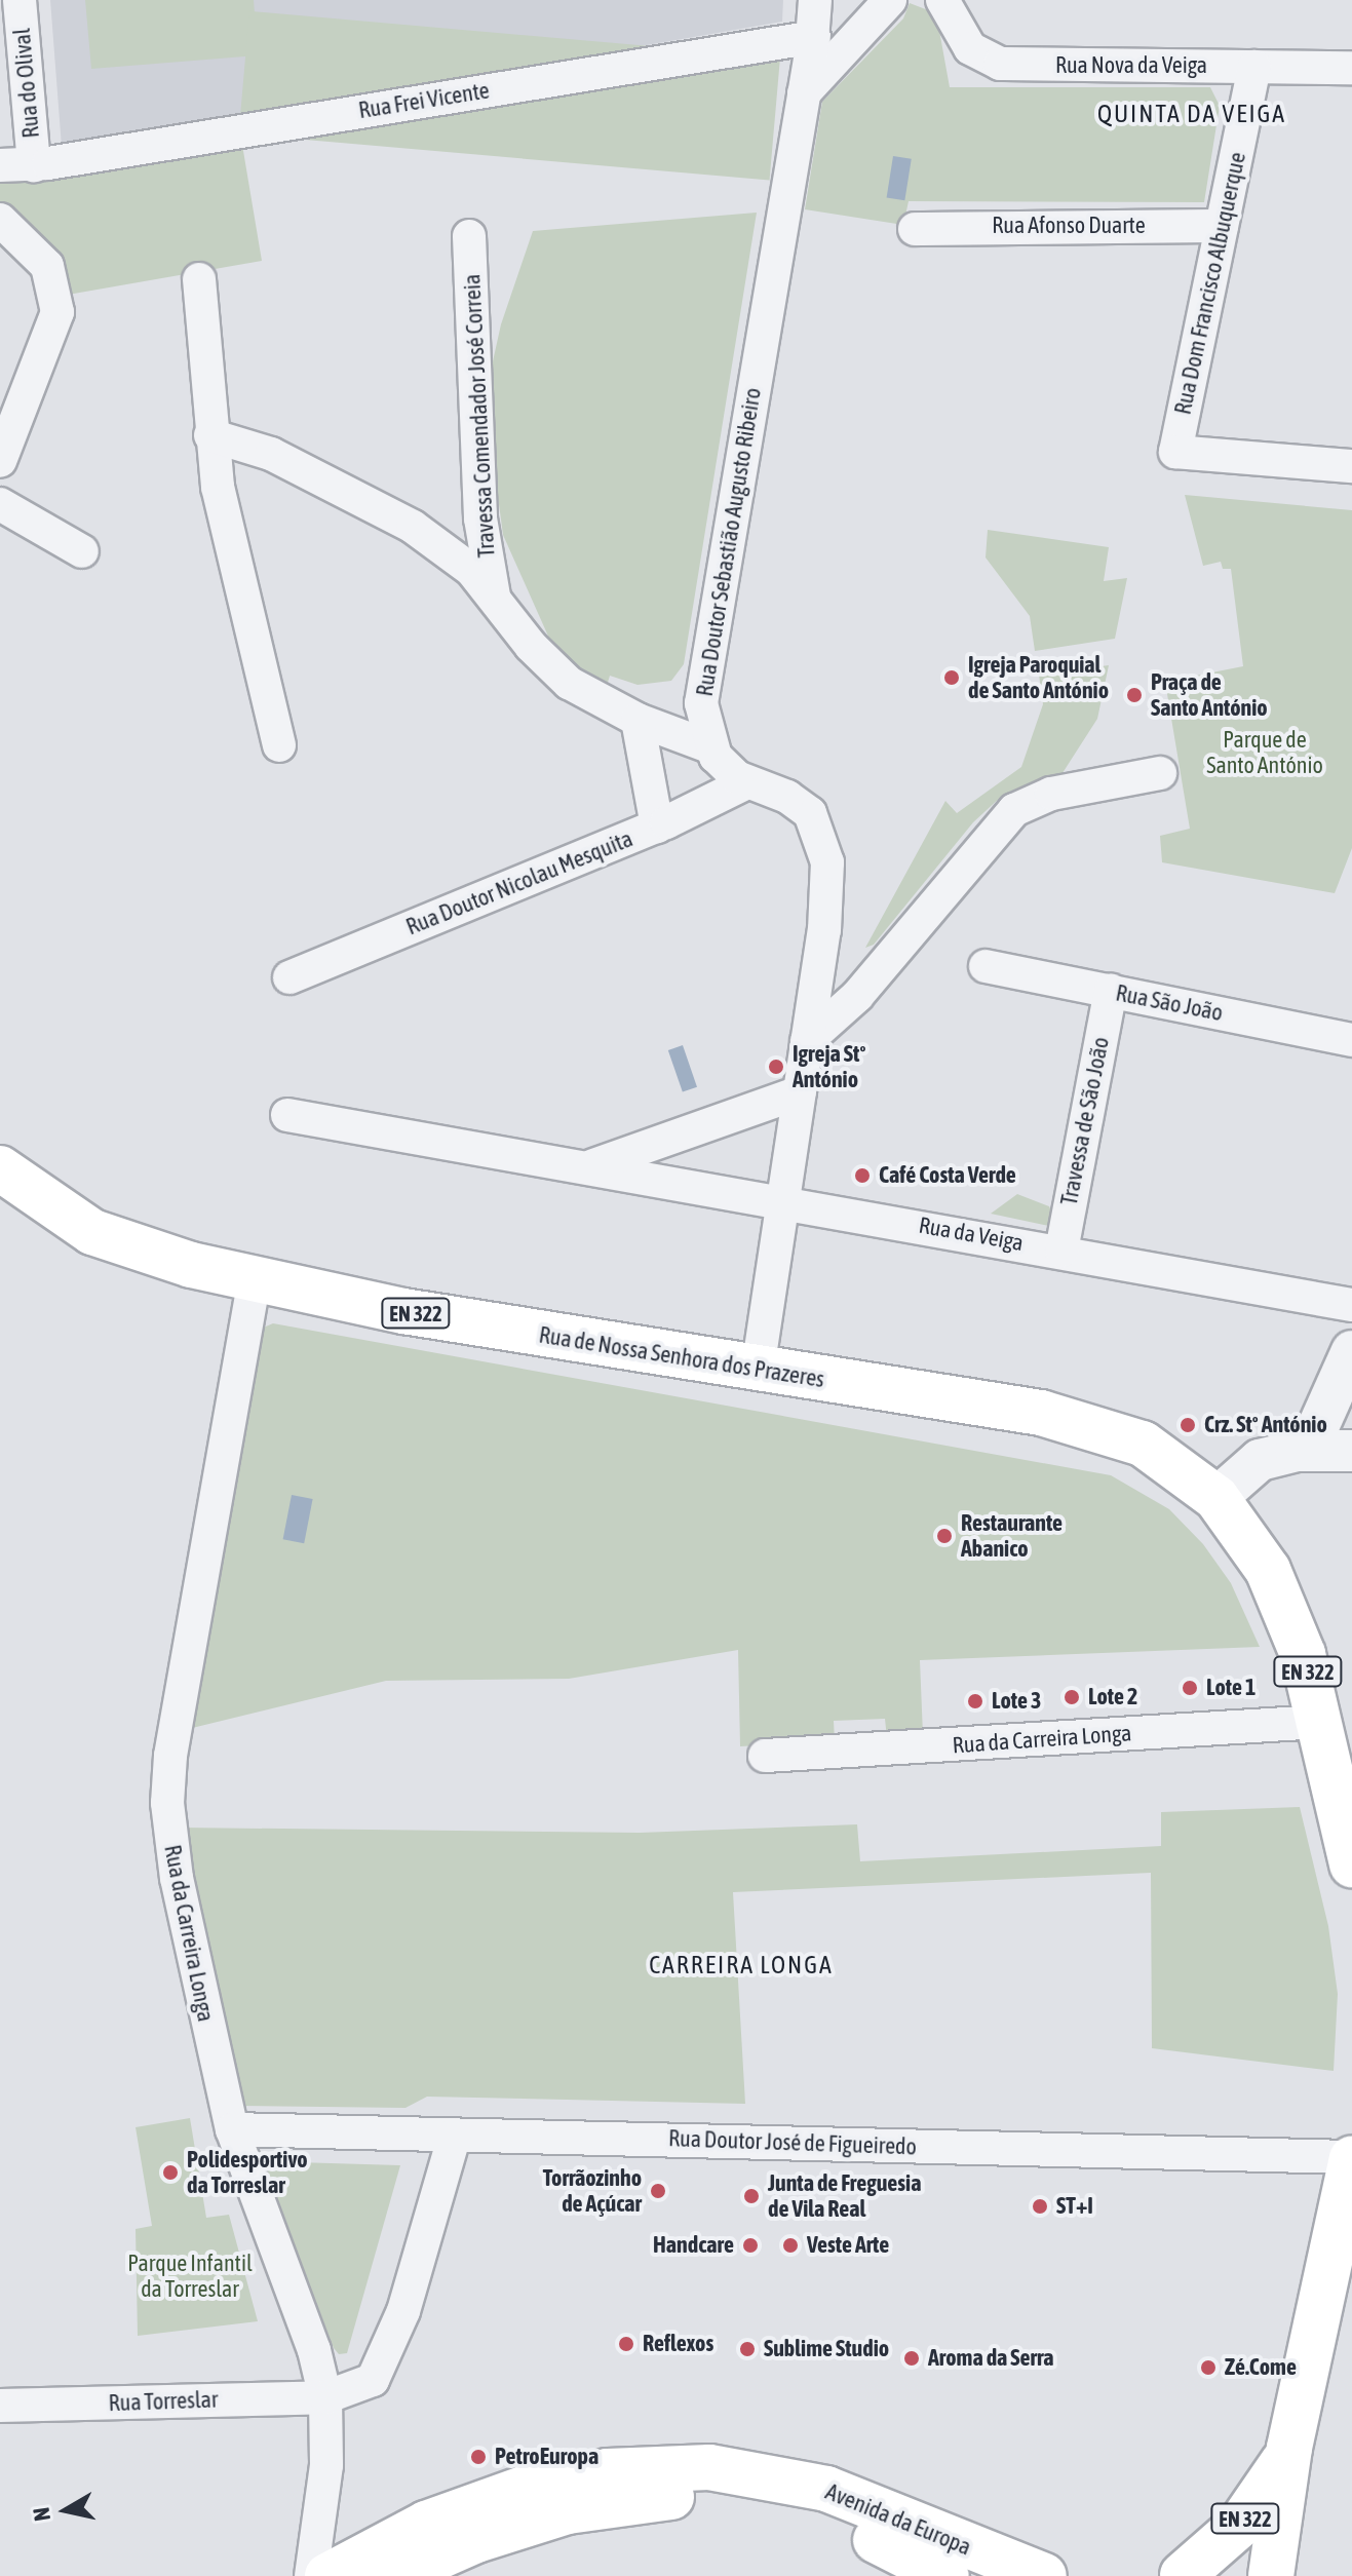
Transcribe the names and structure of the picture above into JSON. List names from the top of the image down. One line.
{"streets":{"main road":["EN 322","Rua de Nossa Senhora dos Prazeres","Avenida da Europa"],"street":["Rua Nova da Veiga","Rua do Olival","Rua Frei Vicente","Rua Afonso Duarte","Rua Dom Francisco Albuquerque","Travessa Comendador José Correia","Rua Doutor Sebastião Augusto Ribeiro","Rua Doutor Nicolau Mesquita","Rua São João","Travessa de São João","Rua da Veiga","Rua da Carreira Longa","Rua Doutor José de Figueiredo","Rua Torreslar"]},"crossings":[["Rua Nova da Veiga","Rua Dom Francisco Albuquerque"],["Rua do Olival","Rua Frei Vicente"],["Rua Frei Vicente","Rua Doutor Sebastião Augusto Ribeiro"],["Rua Afonso Duarte","Rua Dom Francisco Albuquerque"],["Rua São João","Travessa de São João"],["Travessa de São João","Rua da Veiga"],["EN 322","Rua de Nossa Senhora dos Prazeres"],["EN 322","Rua da Carreira Longa"],["EN 322","Rua Doutor José de Figueiredo"],["Rua de Nossa Senhora dos Prazeres","Rua da Carreira Longa"],["Rua da Carreira Longa","Rua Doutor José de Figueiredo"],["Rua da Carreira Longa","Rua Torreslar"],["Rua Doutor José de Figueiredo","Rua Torreslar"]],"districts":["QUINTA DA VEIGA","CARREIRA LONGA"],"parks":["Parque de Santo António","Parque Infantil da Torreslar"],"places":["Igreja Paroquial de Santo António","Praça de Santo António","Igreja Stº António","Café Costa Verde","Crz. Stº António","Restaurante Abanico","Lote 1","Lote 2","Lote 3","Polidesportivo da Torreslar","Torrãozinho de Açúcar","Junta de Freguesia de Vila Real","ST+I","Handcare","Veste Arte","Reflexos","Sublime Studio","Aroma da Serra","Zé.Come","PetroEuropa"],"north":"left"}
